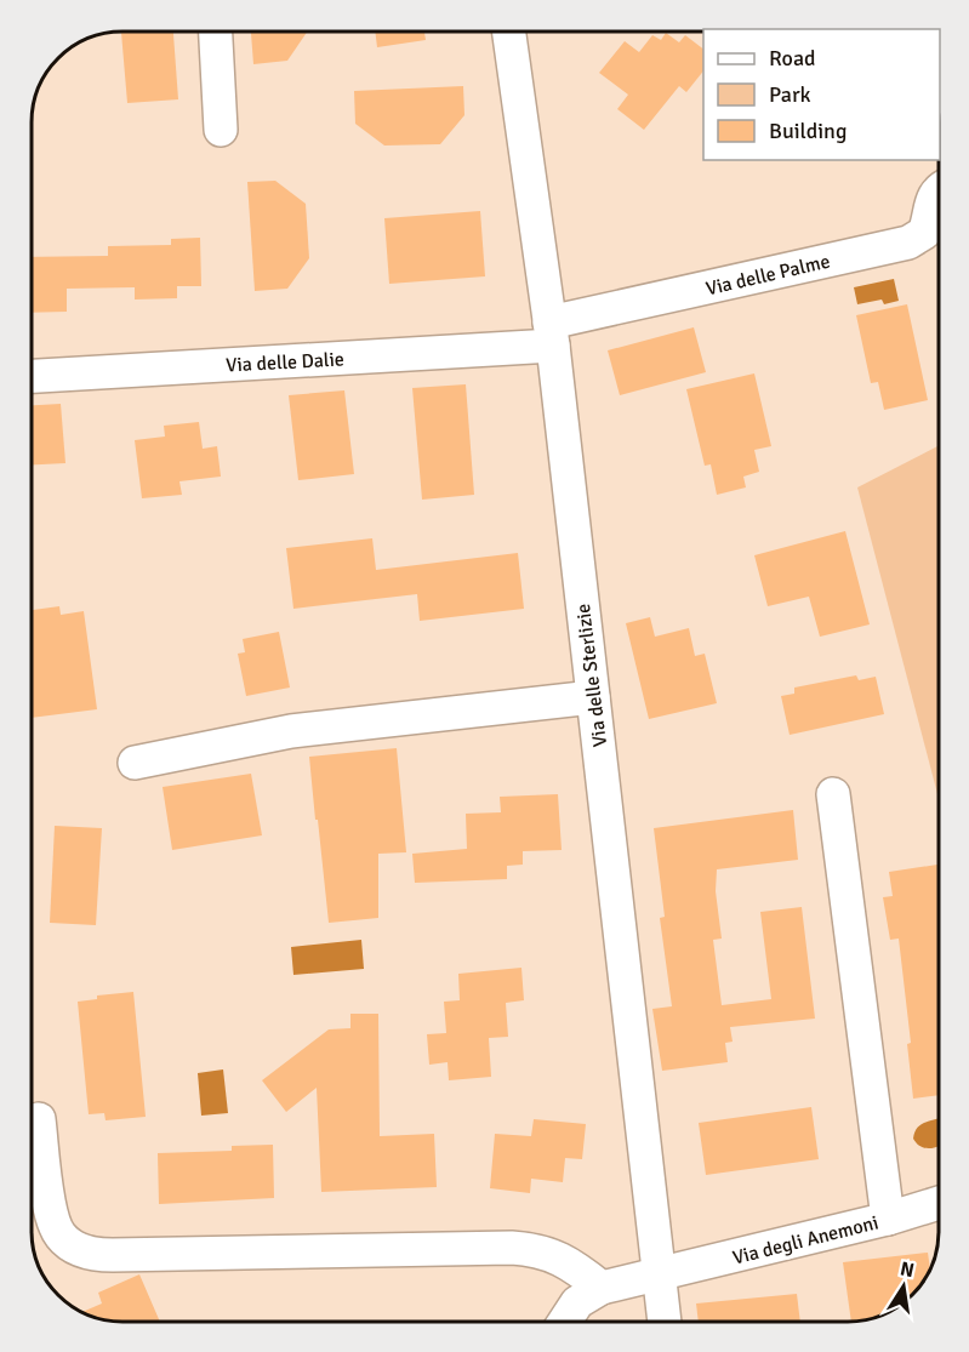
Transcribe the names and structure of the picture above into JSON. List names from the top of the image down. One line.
{"streets":{"street":["Via delle Palme","Via delle Dalie","Via delle Sterlizie","Via degli Anemoni"]},"crossings":[["Via delle Palme","Via delle Dalie"],["Via delle Palme","Via delle Sterlizie"],["Via delle Dalie","Via delle Sterlizie"],["Via delle Sterlizie","Via degli Anemoni"]],"legend":["Road","Park","Building"],"north":"top"}
